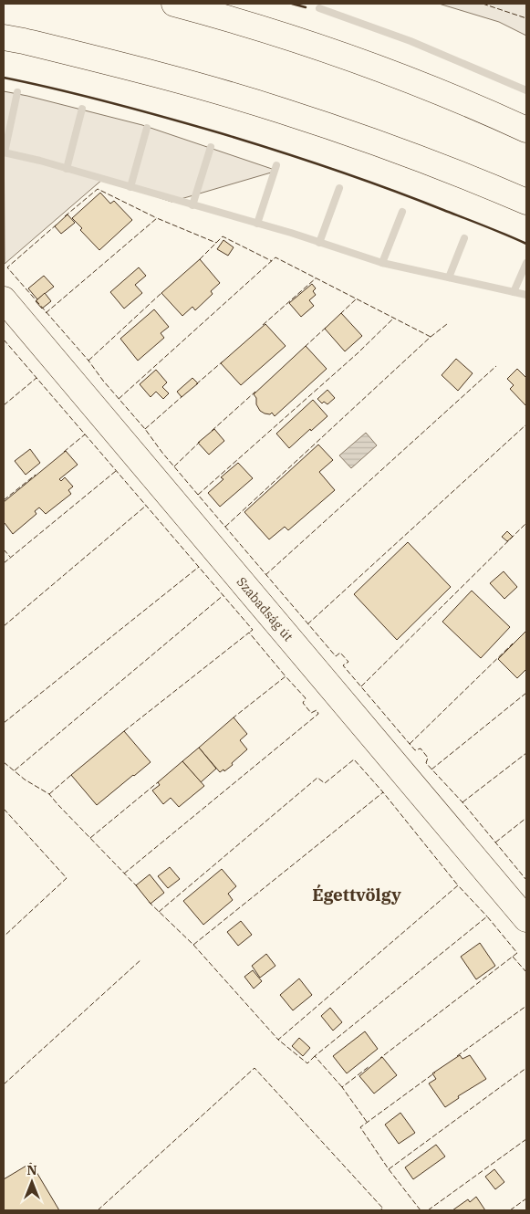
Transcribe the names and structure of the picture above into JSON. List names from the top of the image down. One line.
{"streets":{"main road":["Szabadság út"]},"districts":["Égettvölgy"],"north":"top"}
